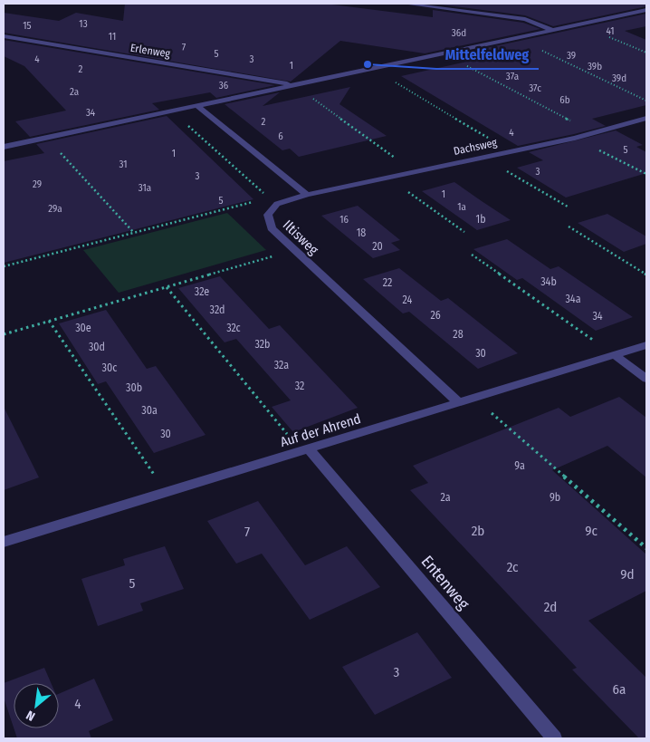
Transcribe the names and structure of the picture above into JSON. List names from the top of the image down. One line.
{"streets":{"street":["Erlenweg","Dachsweg","Iltisweg","Auf der Ahrend","Entenweg"]},"crossings":[["Dachsweg","Iltisweg"],["Iltisweg","Auf der Ahrend"],["Auf der Ahrend","Entenweg"]],"places":["Mittelfeldweg"],"house_numbers":["13","15","41","36d","11","7","5","39","4","3","1","39b","2","37a","39d","36","37c","2a","6b","34","2","4","6","5","1","31","3","3","29","31a","1","5","1a","29a","16","1b","18","20","34b","22","32e","34a","24","32d","26","34","30e","32c","28","32b","30d","30","32a","30c","32","30b","30a","30","9a","2a","9b","2b","9c","7","2c","9d","5","2d","3","6a","4"],"north":"bottom left"}
